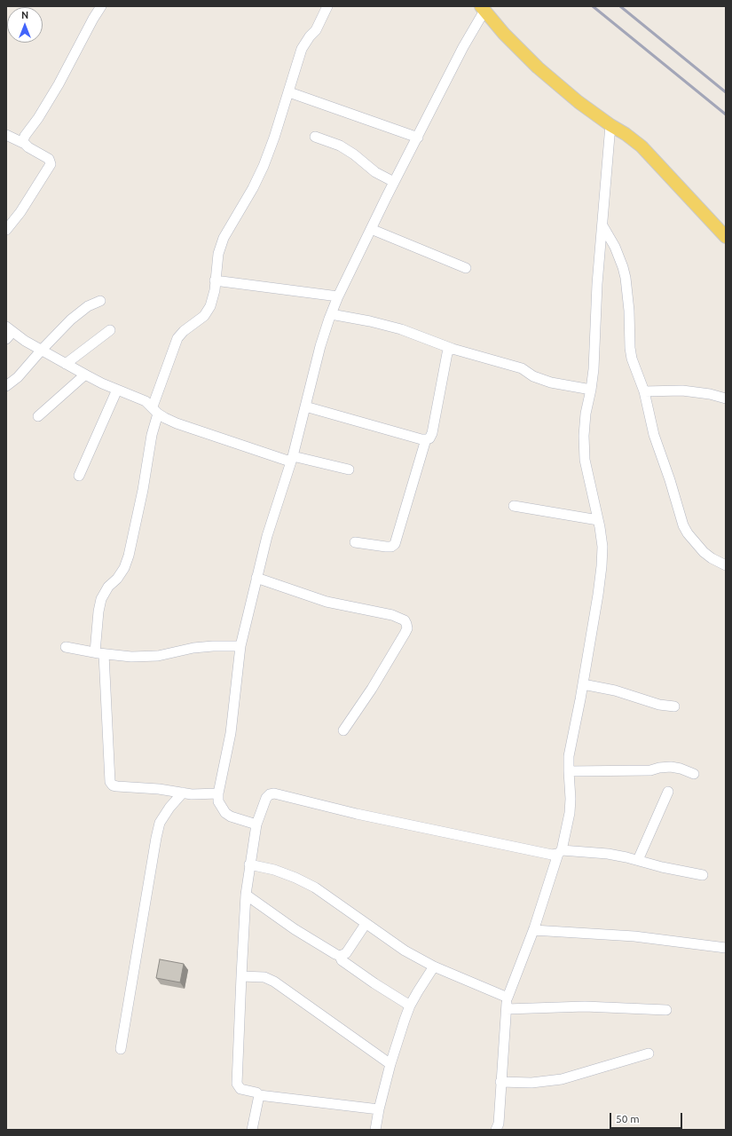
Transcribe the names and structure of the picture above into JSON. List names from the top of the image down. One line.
{"scale_bar":"50 m","north":"top"}
